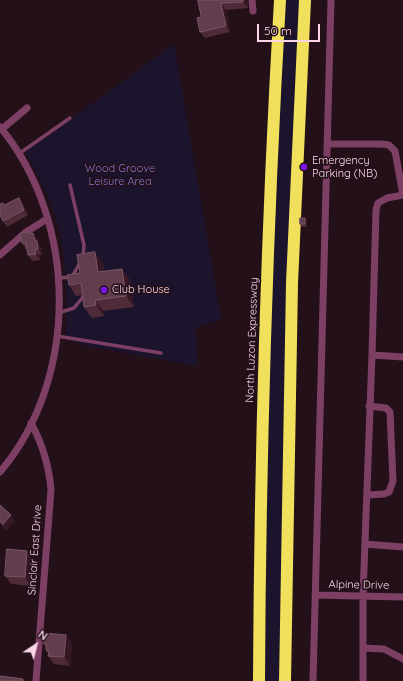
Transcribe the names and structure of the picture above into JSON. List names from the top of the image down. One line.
{"streets":{"highway":["North Luzon Expressway"],"street":["Sinclair East Drive","Alpine Drive"]},"parks":["Wood Groove Leisure Area"],"places":["Emergency Parking (NB)","Club House"],"scale_bar":"50 m","north":"top right"}
